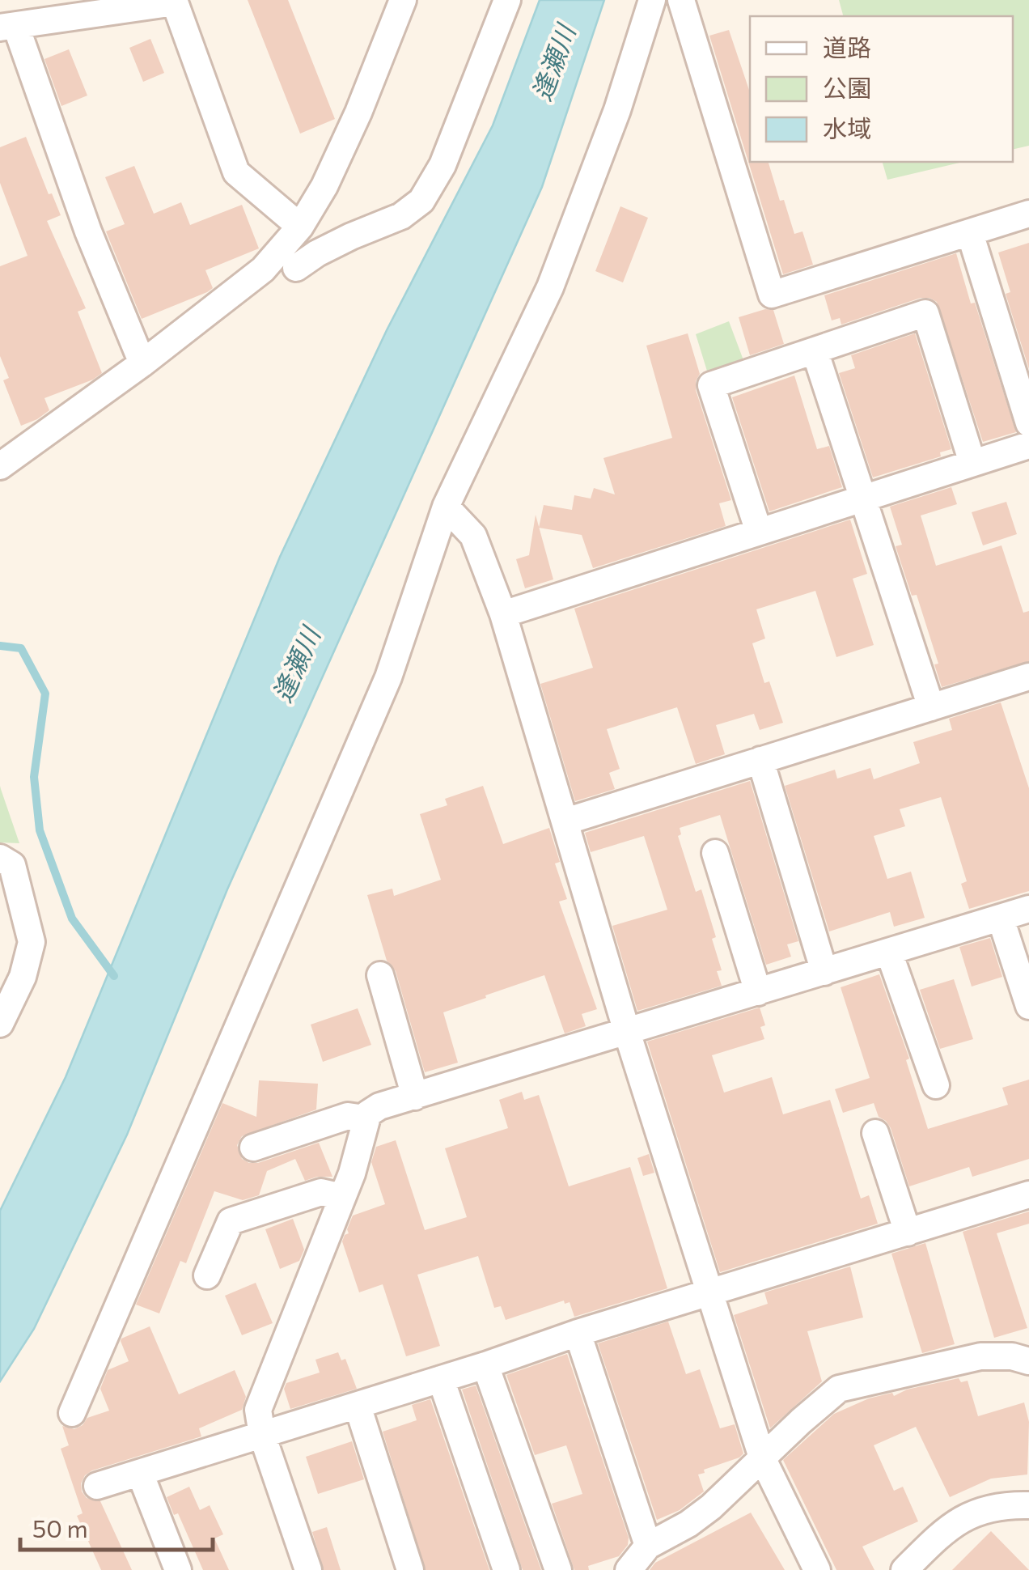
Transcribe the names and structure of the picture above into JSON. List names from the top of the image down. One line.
{"water":["逢瀬川"],"legend":["道路","公園","水域"],"scale_bar":"50 m"}
